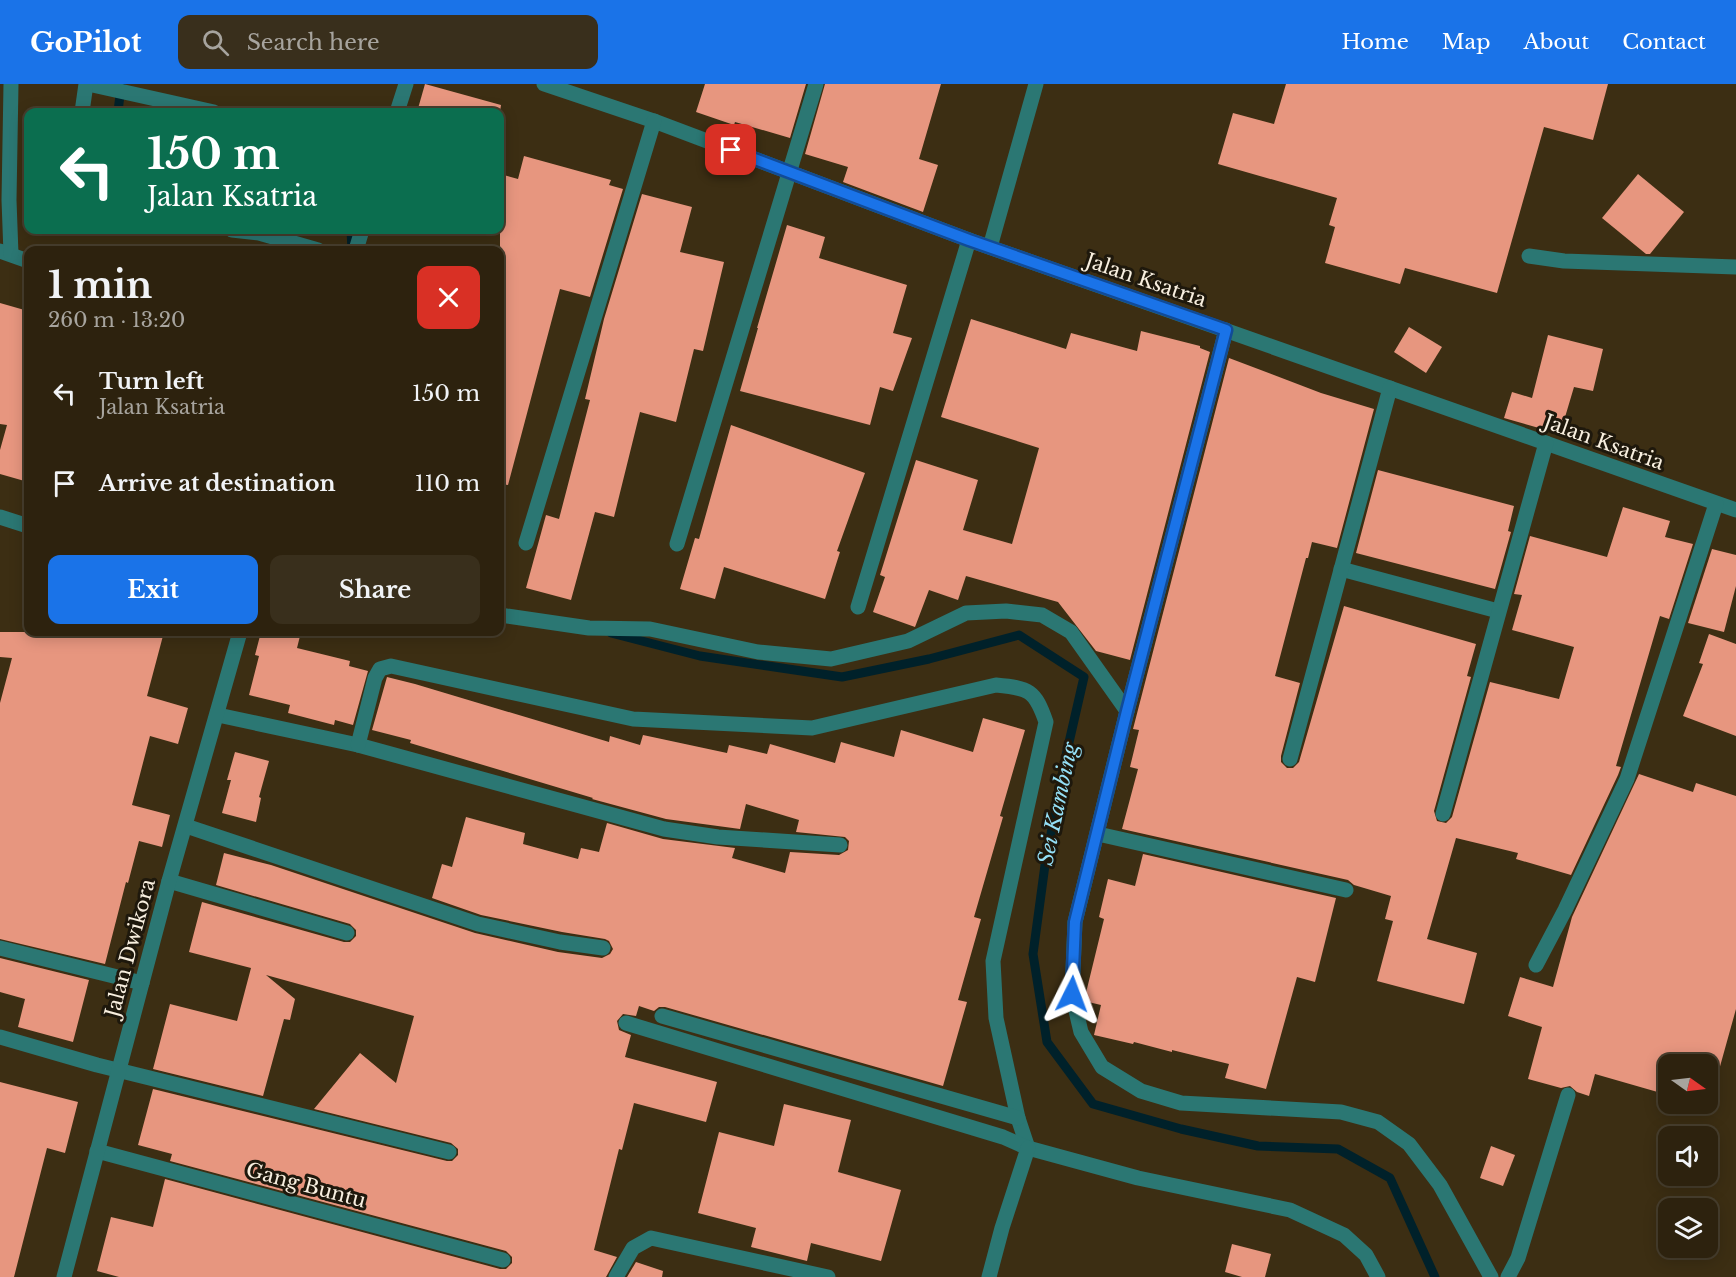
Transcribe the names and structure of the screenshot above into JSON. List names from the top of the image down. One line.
{"streets":{"street":["Jalan Ksatria","Jalan Dwikora","Gang Buntu"]},"crossings":[["Jalan Dwikora","Gang Buntu"]],"water":["Sei Kambing"],"north":"right","page":{"header":"GoPilot","search":"Search here","nav":["Home","Map","About","Contact"],"turn":["150 m","Jalan Ksatria"],"heading":["1 min","260 m · 13:20"],"list":[{"name":"Turn left","note":"Jalan Ksatria","value":"150 m"},{"name":"Arrive at destination","value":"110 m"}],"buttons":["Exit","Share"]}}
